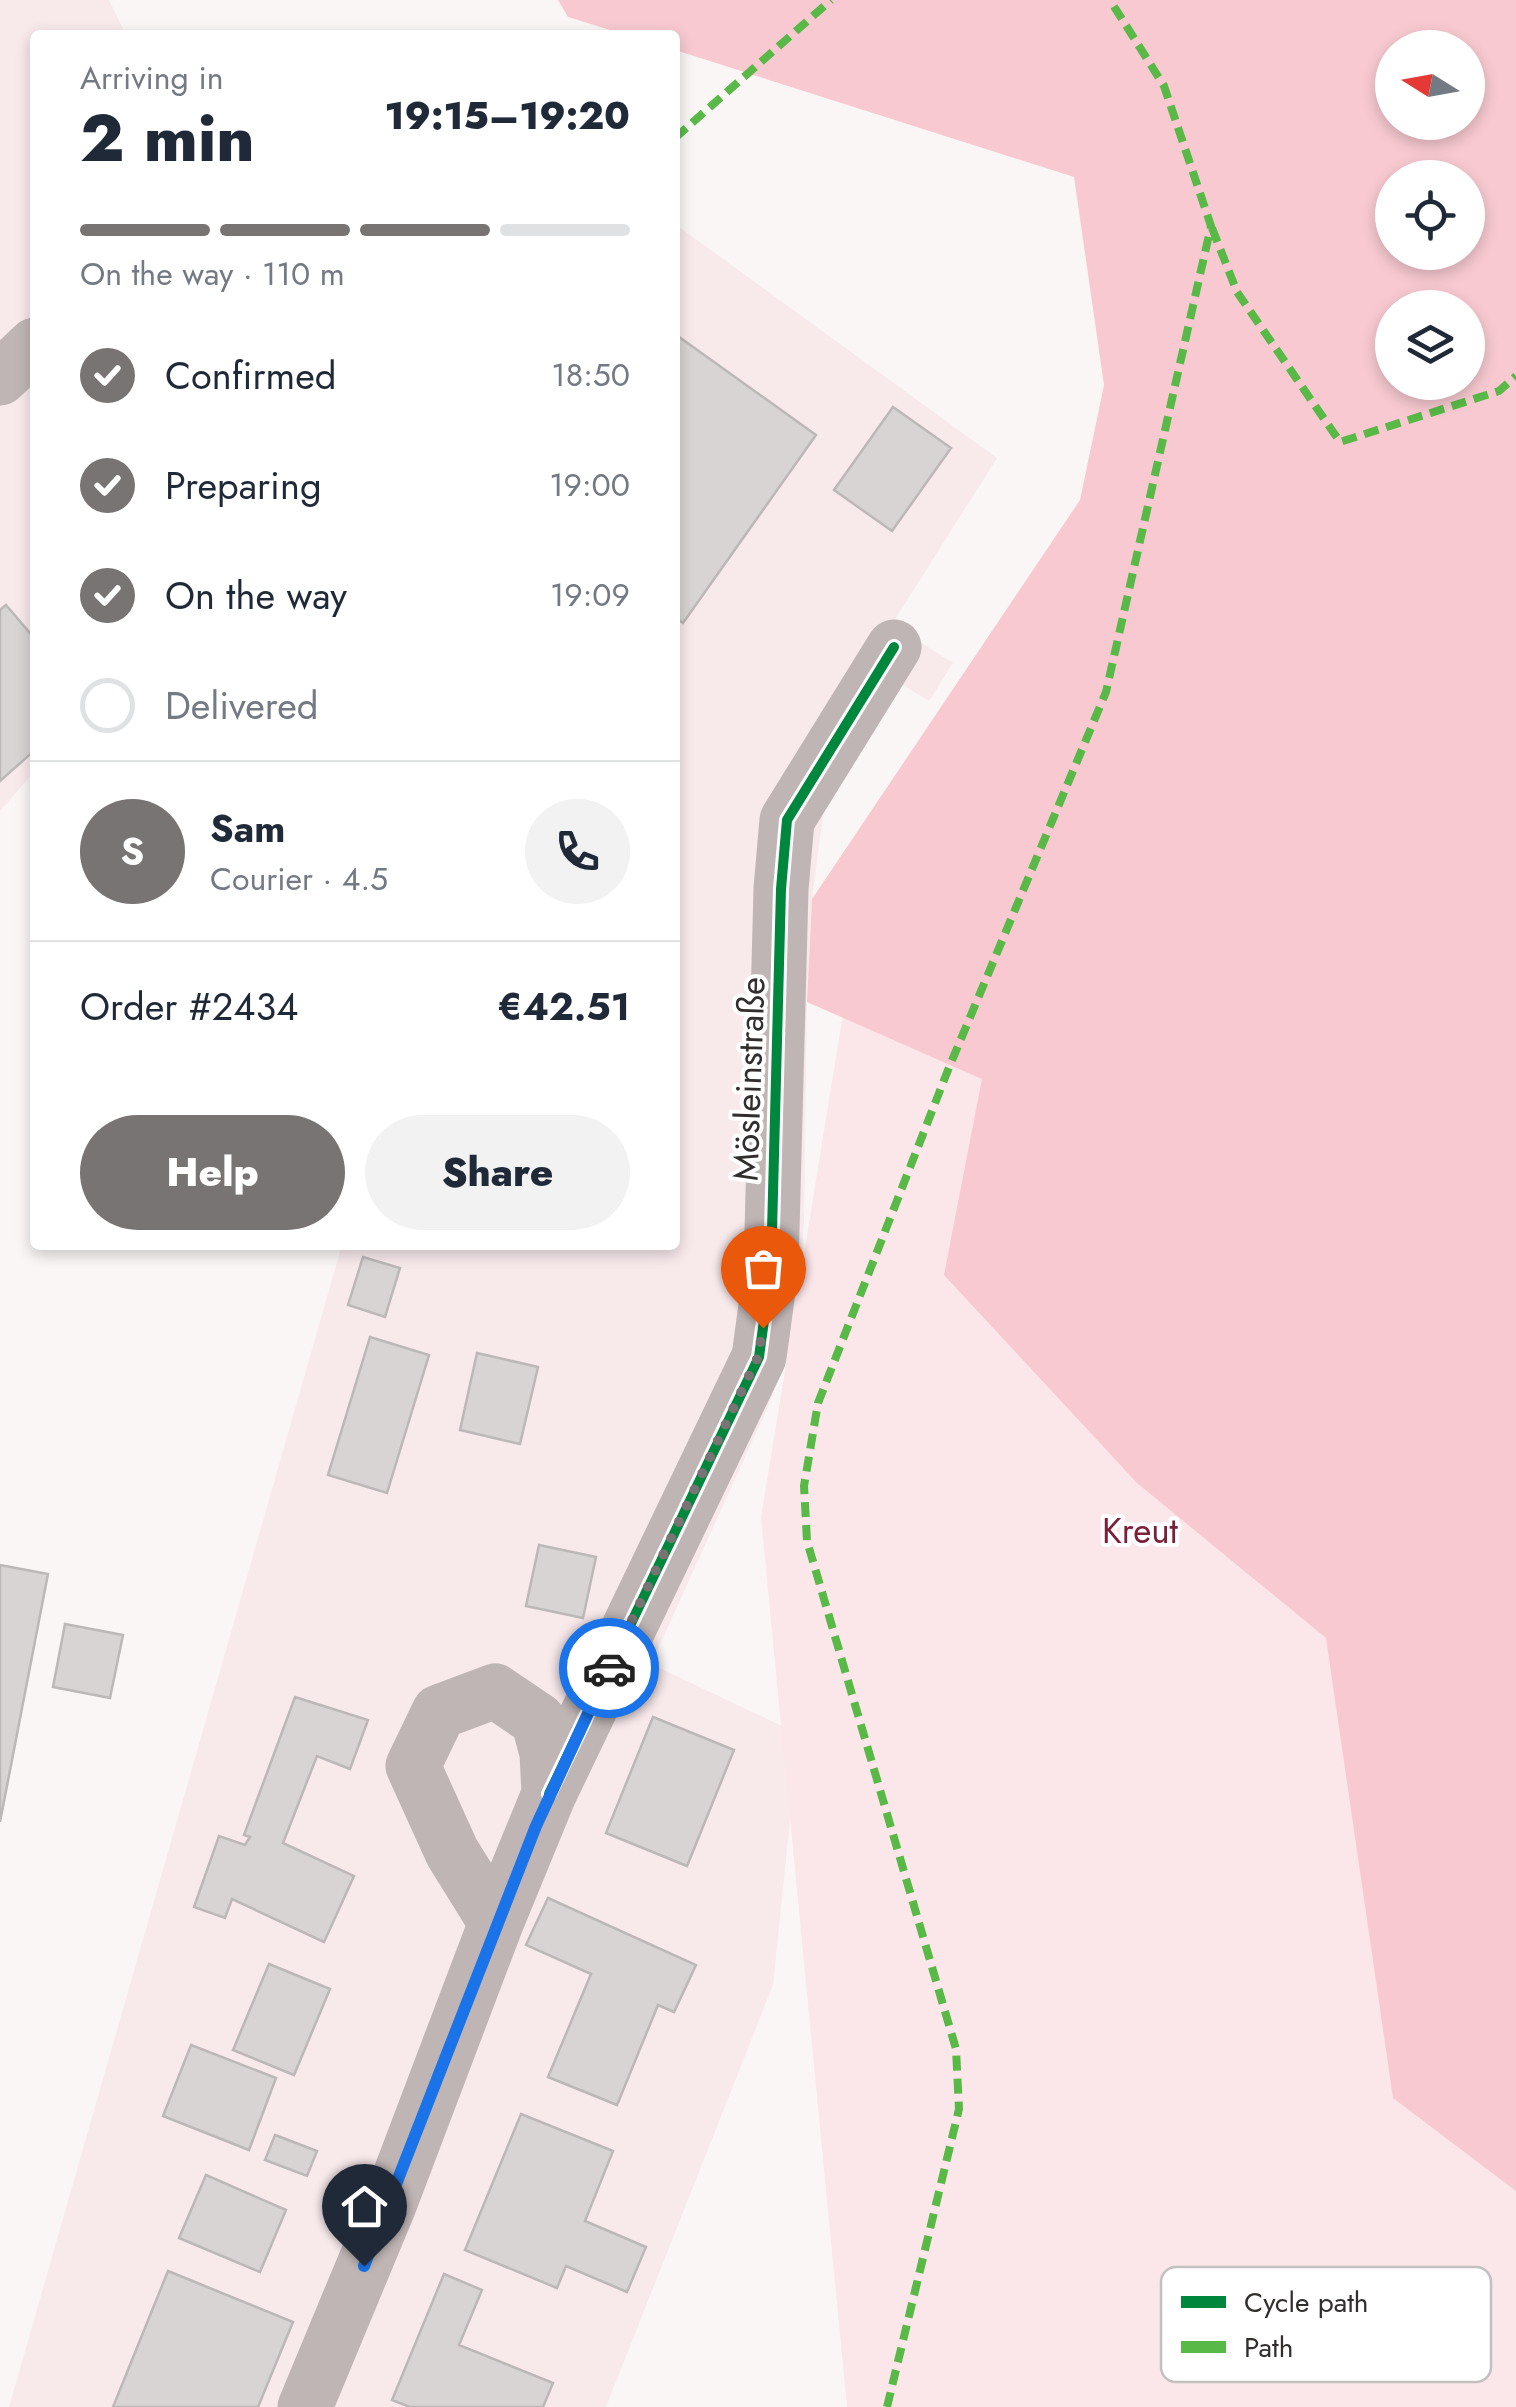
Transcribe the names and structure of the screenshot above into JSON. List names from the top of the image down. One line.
{"streets":{"street":["Mösleinstraße"]},"parks":["Kreut"],"legend":["Cycle path","Path"],"north":"left","page":{"heading":["2 min","Arriving in","19:15–19:20"],"panel":["Sam","Courier · 4.5","Order #2434","€42.51"],"bar":"On the way · 110 m","list":[["Confirmed","18:50"],["Preparing","19:00"],["On the way","19:09"],"Delivered"],"round":"S","buttons":["Help","Share"]}}
